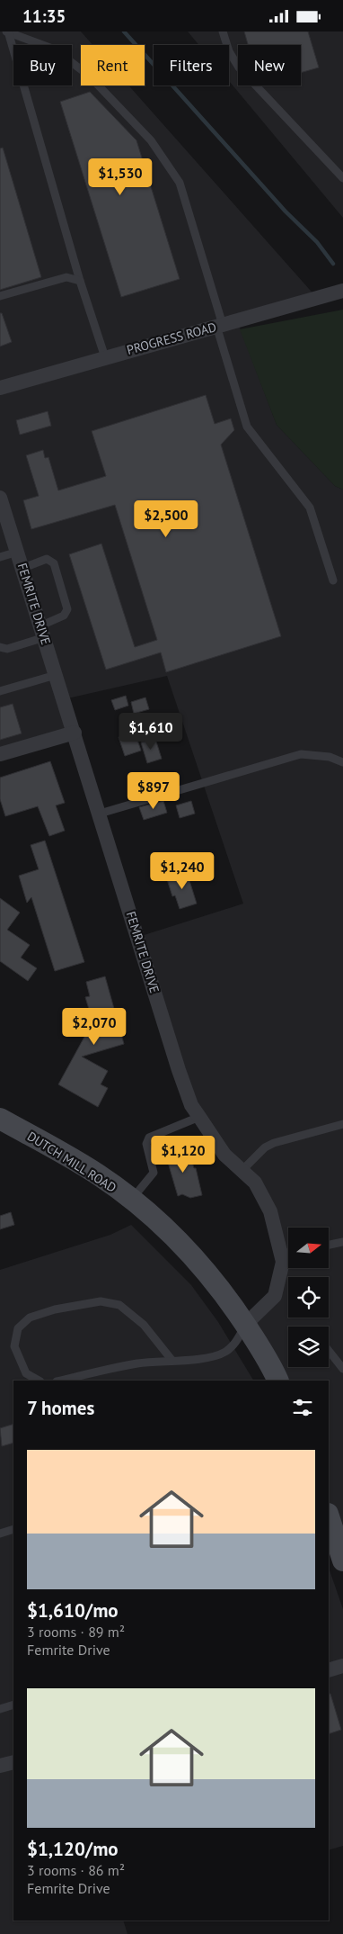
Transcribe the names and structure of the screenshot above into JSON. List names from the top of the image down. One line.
{"streets":{"street":["PROGRESS ROAD","FEMRITE DRIVE","DUTCH MILL ROAD"]},"crossings":[["FEMRITE DRIVE","DUTCH MILL ROAD"]],"north":"right","page":{"status":"11:35","chip":["Buy","Rent","Filters","New"],"price":["$1,530","$2,500","$1,610","$897","$1,240","$2,070","$1,120"],"heading":"7 homes","list":[{"name":"$1,610/mo","note":"3 rooms · 89 m² · Femrite Drive"},{"name":"$1,120/mo","note":"3 rooms · 86 m² · Femrite Drive"}]}}
